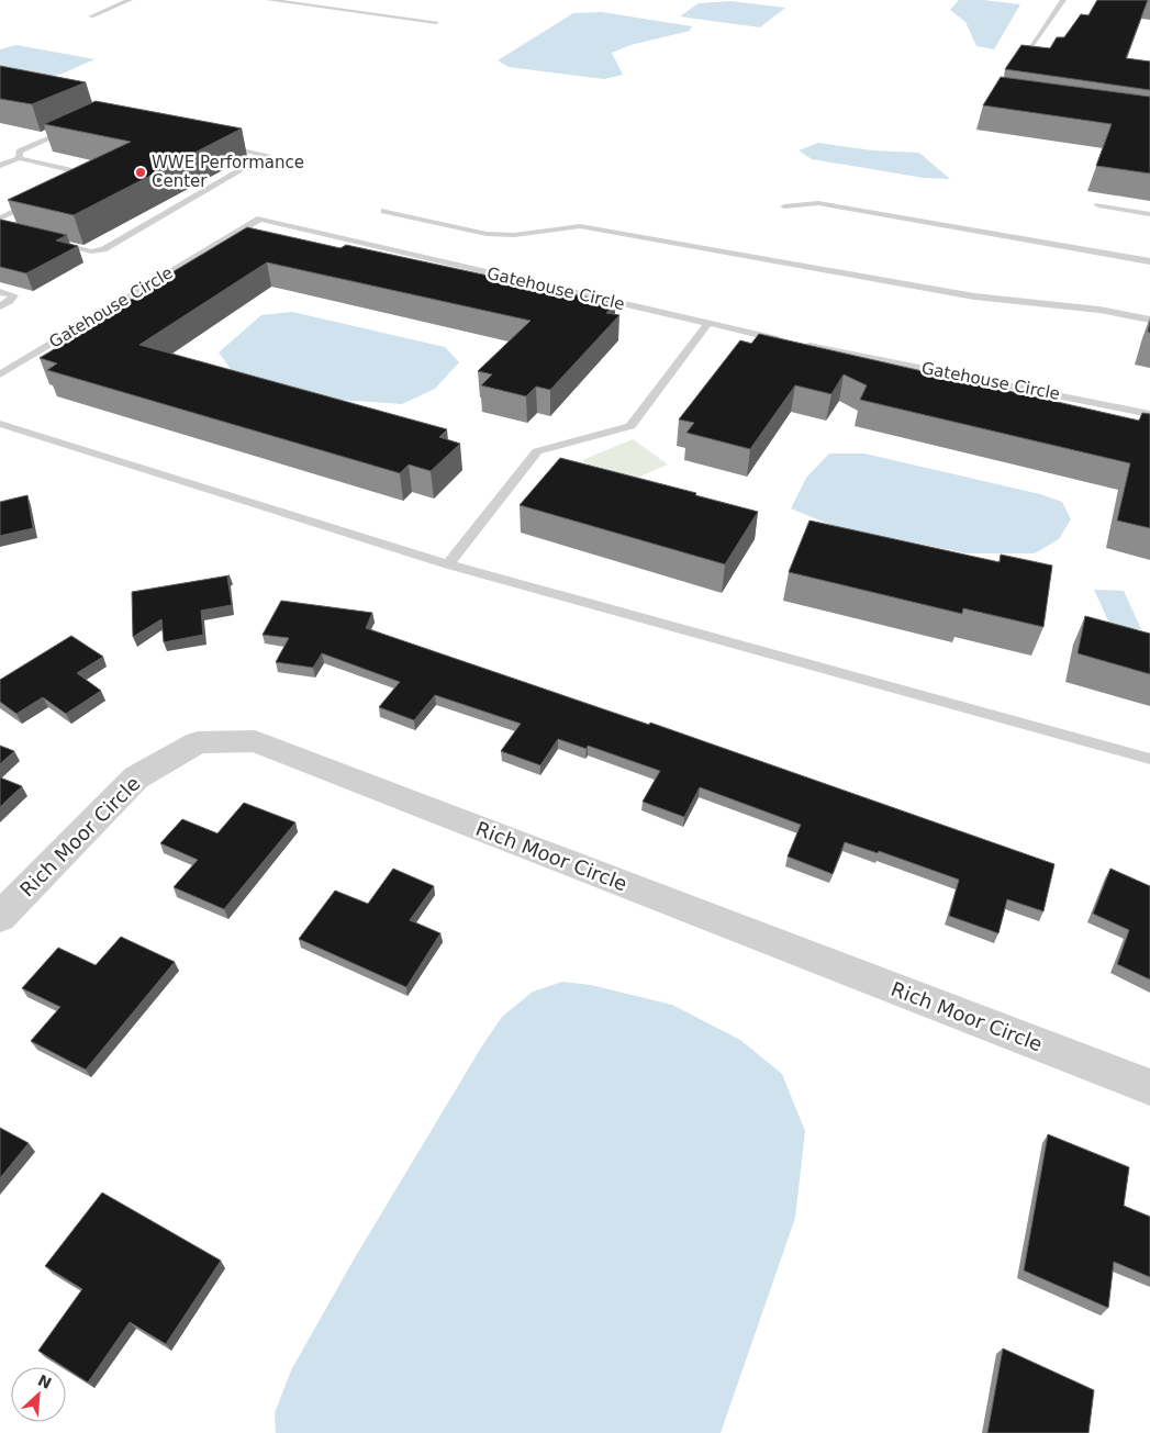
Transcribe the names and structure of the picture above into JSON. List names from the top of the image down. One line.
{"streets":{"street":["Rich Moor Circle"],"lane":["Gatehouse Circle"]},"places":["WWE Performance Center"],"north":"top right"}
